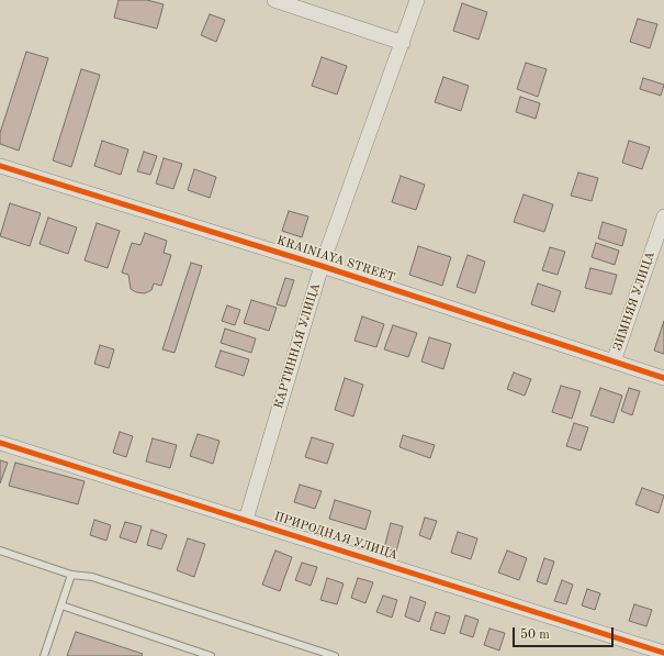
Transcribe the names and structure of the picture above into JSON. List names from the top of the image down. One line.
{"streets":{"street":["KRAINIAYA STREET","ЗИМНЯЯ УЛИЦА","КАРТИННАЯ УЛИЦА","ПРИРОДНАЯ УЛИЦА"]},"crossings":[["KRAINIAYA STREET","ЗИМНЯЯ УЛИЦА"],["KRAINIAYA STREET","КАРТИННАЯ УЛИЦА"],["КАРТИННАЯ УЛИЦА","ПРИРОДНАЯ УЛИЦА"]],"scale_bar":"50 m"}
